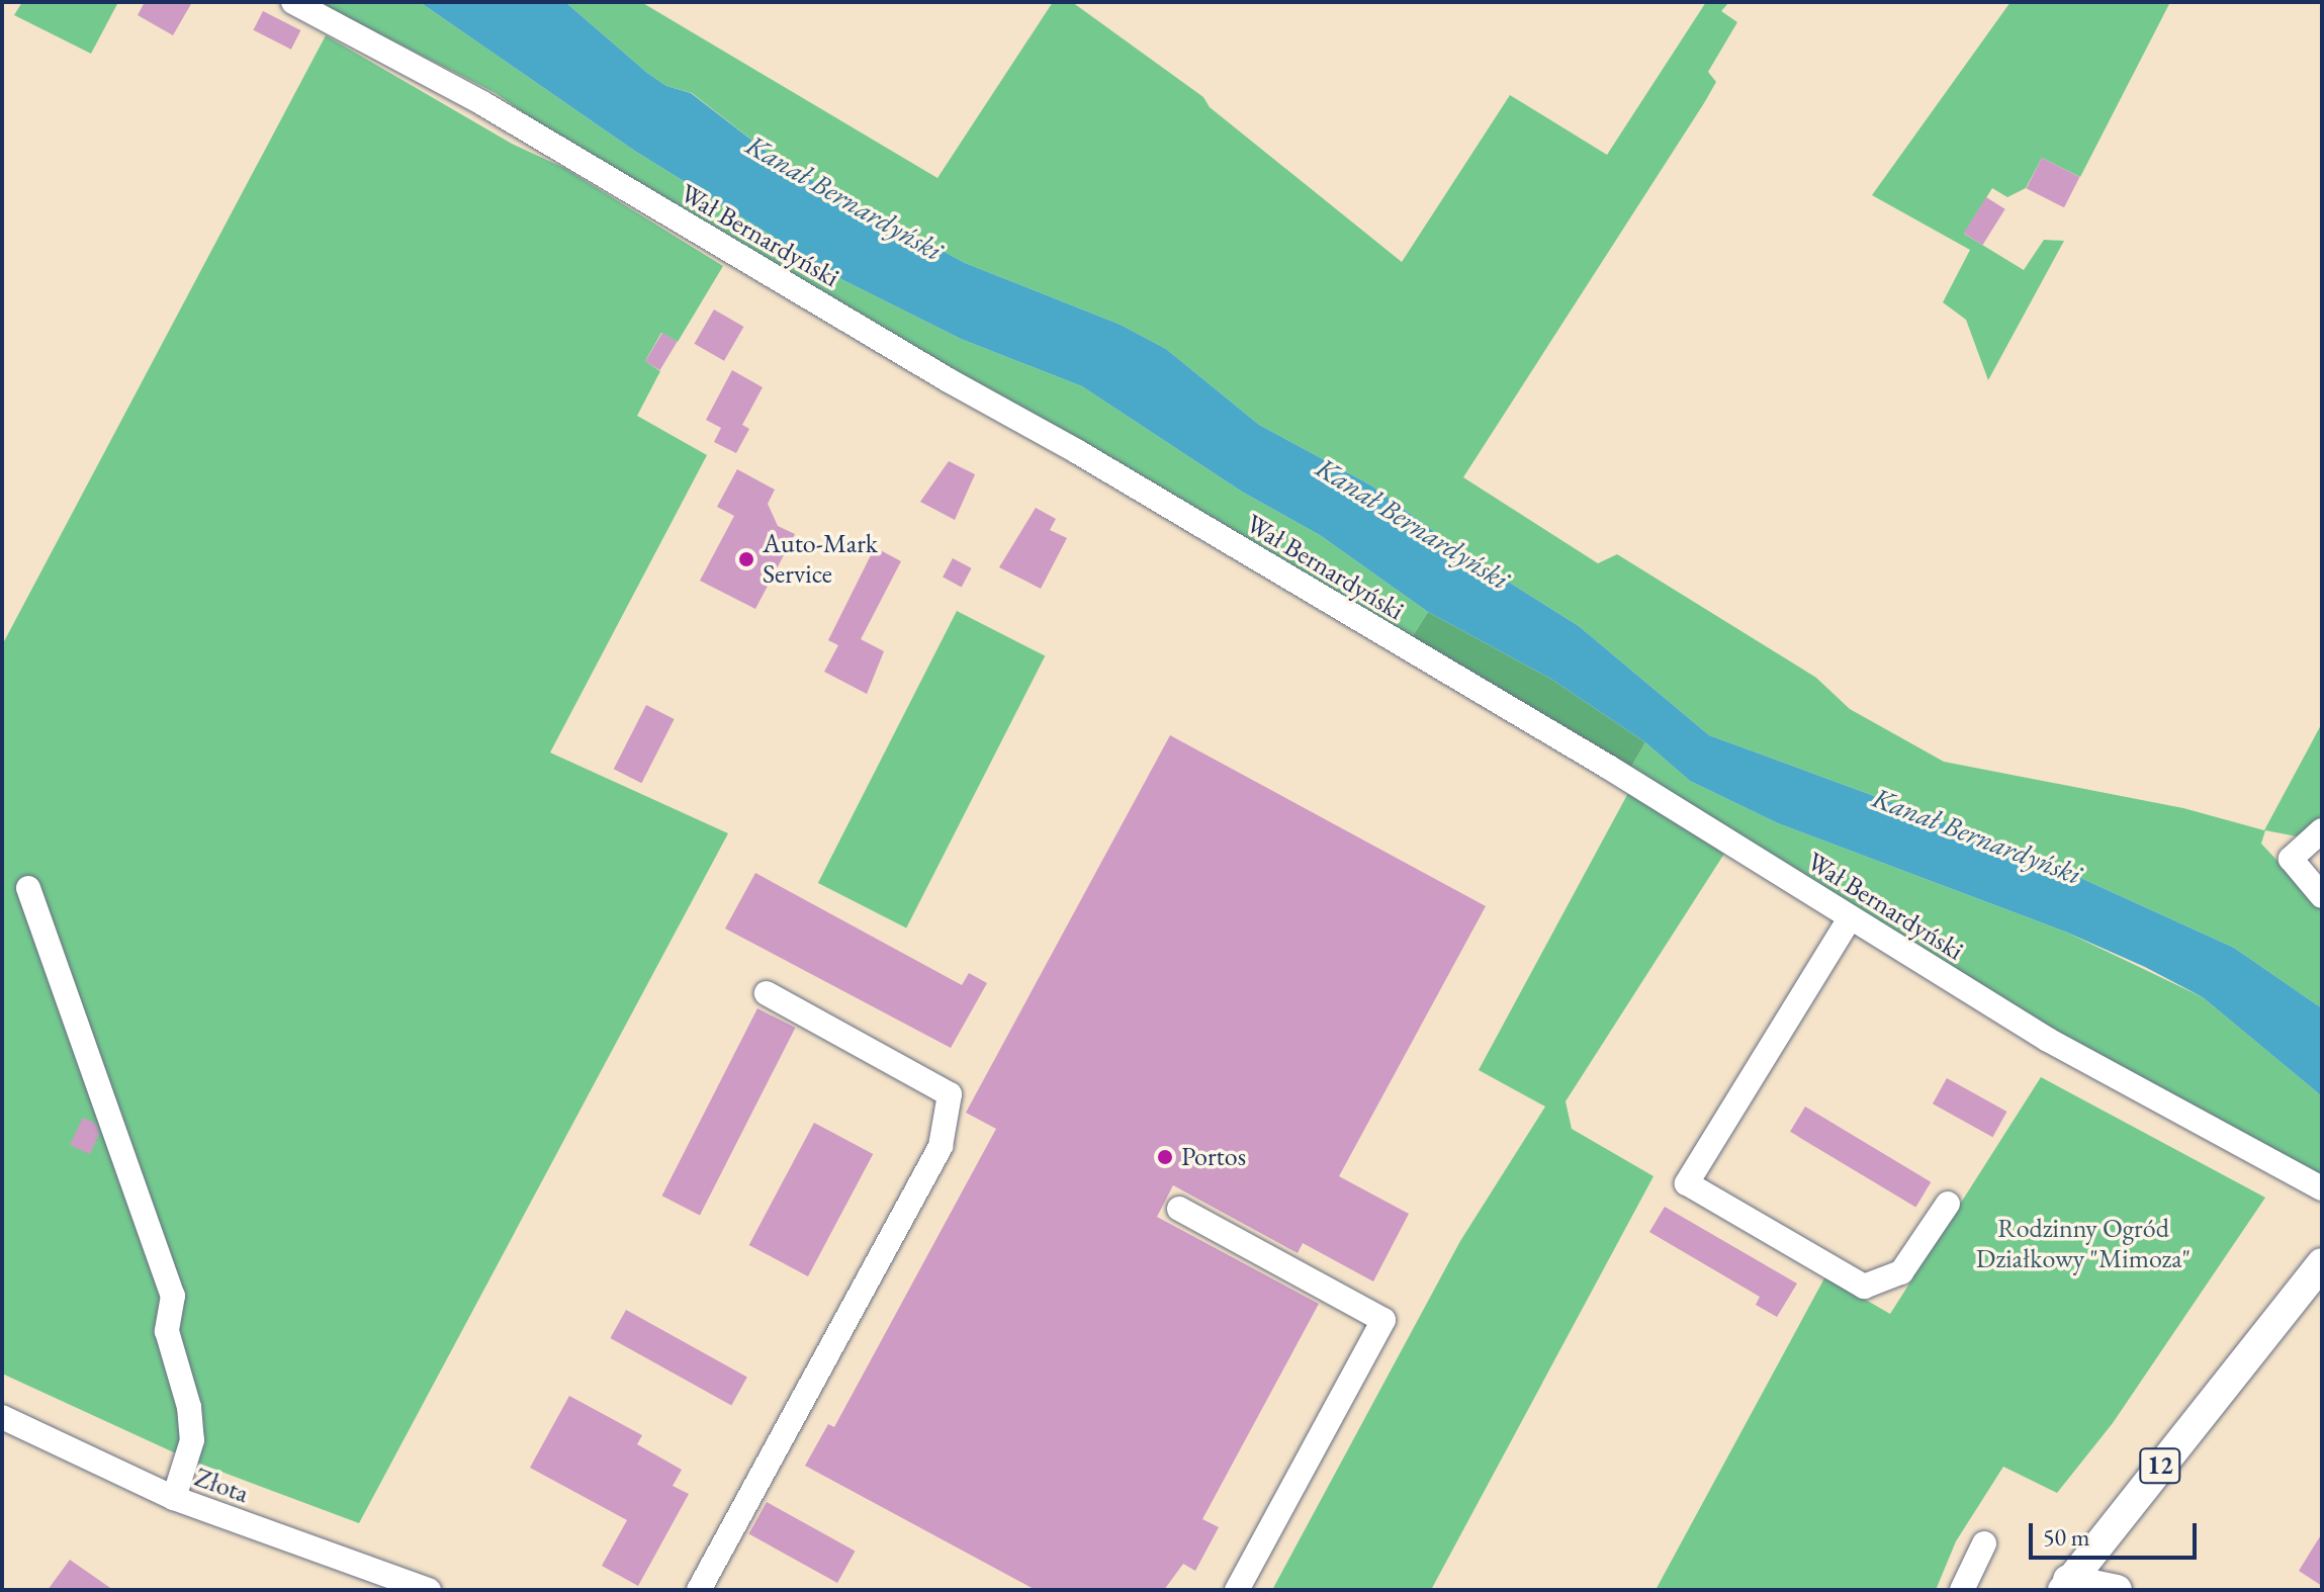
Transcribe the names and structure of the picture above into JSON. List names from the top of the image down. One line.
{"streets":{"main road":["12"],"street":["Wał Bernardyński","Złota"]},"water":["Kanał Bernardyński"],"parks":["Rodzinny Ogród Działkowy \"Mimoza\""],"places":["Auto-Mark Service","Portos"],"scale_bar":"50 m"}
